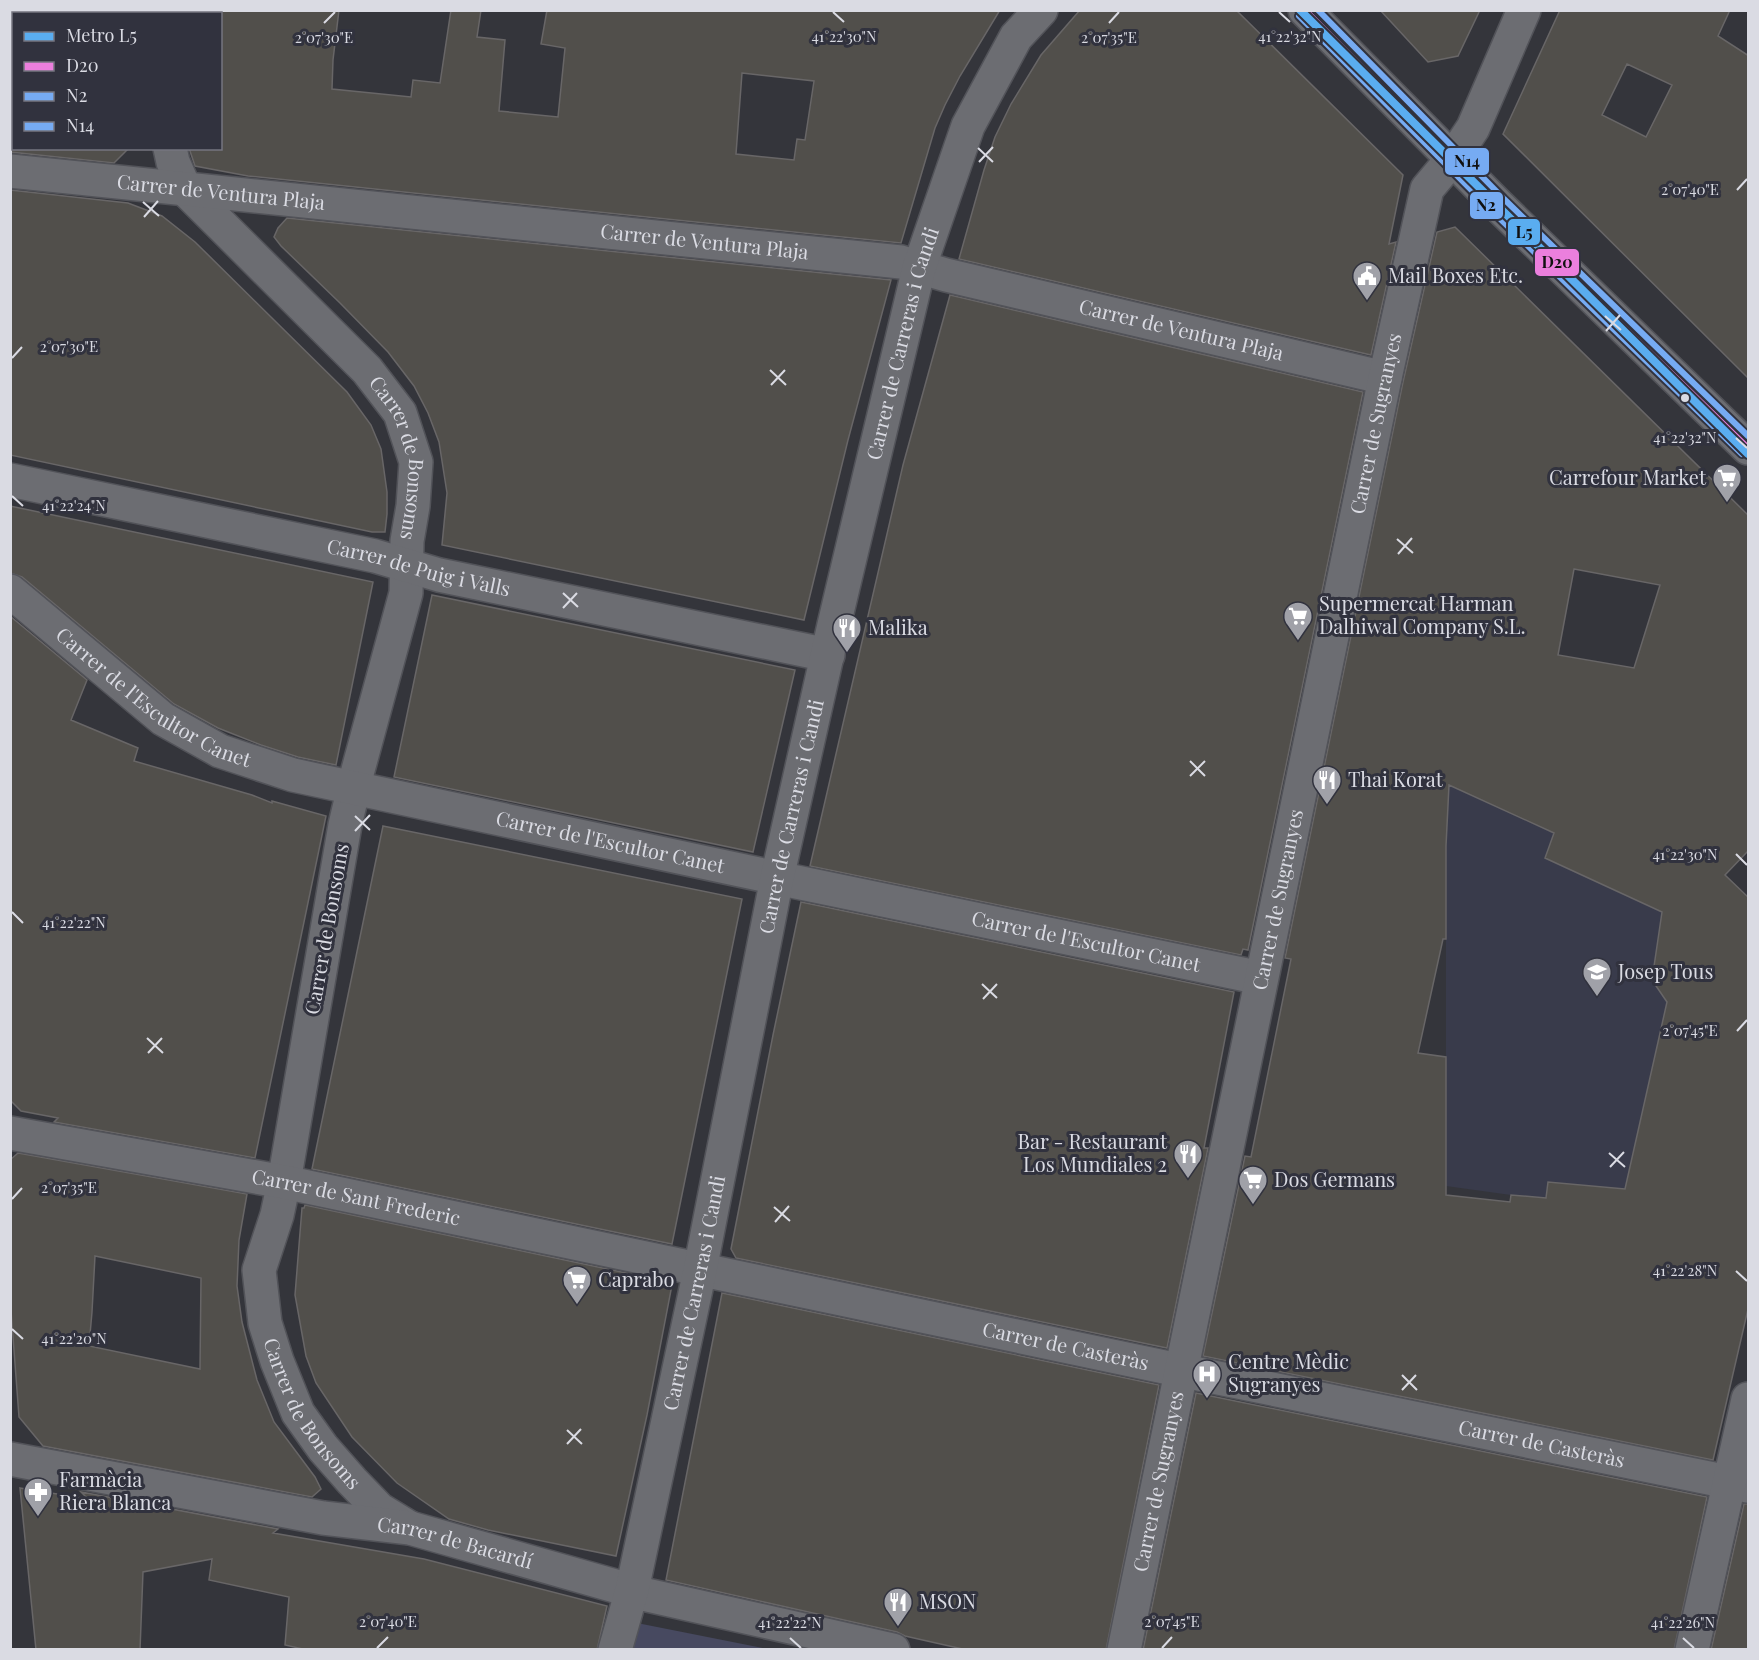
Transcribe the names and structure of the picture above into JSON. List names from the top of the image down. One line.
{"streets":{"street":["Carrer de Ventura Plaja","Carrer de Carreras i Candi","Carrer de Sugranyes","Carrer de Bonsoms","Carrer de Puig i Valls","Carrer de l'Escultor Canet","Carrer de Sant Frederic","Carrer de Casteràs","Carrer de Bacardí"]},"crossings":[["Carrer de Ventura Plaja","Carrer de Carreras i Candi"],["Carrer de Ventura Plaja","Carrer de Sugranyes"],["Carrer de Ventura Plaja","Carrer de Bonsoms"],["Carrer de Carreras i Candi","Carrer de Puig i Valls"],["Carrer de Carreras i Candi","Carrer de l'Escultor Canet"],["Carrer de Carreras i Candi","Carrer de Sant Frederic"],["Carrer de Carreras i Candi","Carrer de Casteràs"],["Carrer de Carreras i Candi","Carrer de Bacardí"],["Carrer de Sugranyes","Carrer de l'Escultor Canet"],["Carrer de Sugranyes","Carrer de Casteràs"],["Carrer de Bonsoms","Carrer de Puig i Valls"],["Carrer de Bonsoms","Carrer de l'Escultor Canet"],["Carrer de Bonsoms","Carrer de Sant Frederic"],["Carrer de Bonsoms","Carrer de Bacardí"],["Carrer de Sant Frederic","Carrer de Casteràs"]],"places":{"public building":["Mail Boxes Etc."],"supermarket":["Carrefour Market","Supermercat Harman Dalhiwal Company S.L.","Dos Germans","Caprabo"],"restaurant":["Malika","Thai Korat","Bar - Restaurant Los Mundiales 2","MSON"],"school or university":["Josep Tous"],"hospital":["Centre Mèdic Sugranyes"],"pharmacy":["Farmàcia Riera Blanca"]},"lines":["metro line L5","transit line D20","transit line N14","transit line N2"],"legend":["Metro L5","D20","N2","N14"],"coordinates":["41°22'30\"N","41°22'32\"N","2°07'35\"E","2°07'30\"E","2°07'40\"E","41°22'24\"N","41°22'22\"N","2°07'45\"E","41°22'28\"N","41°22'20\"N","41°22'26\"N"]}
